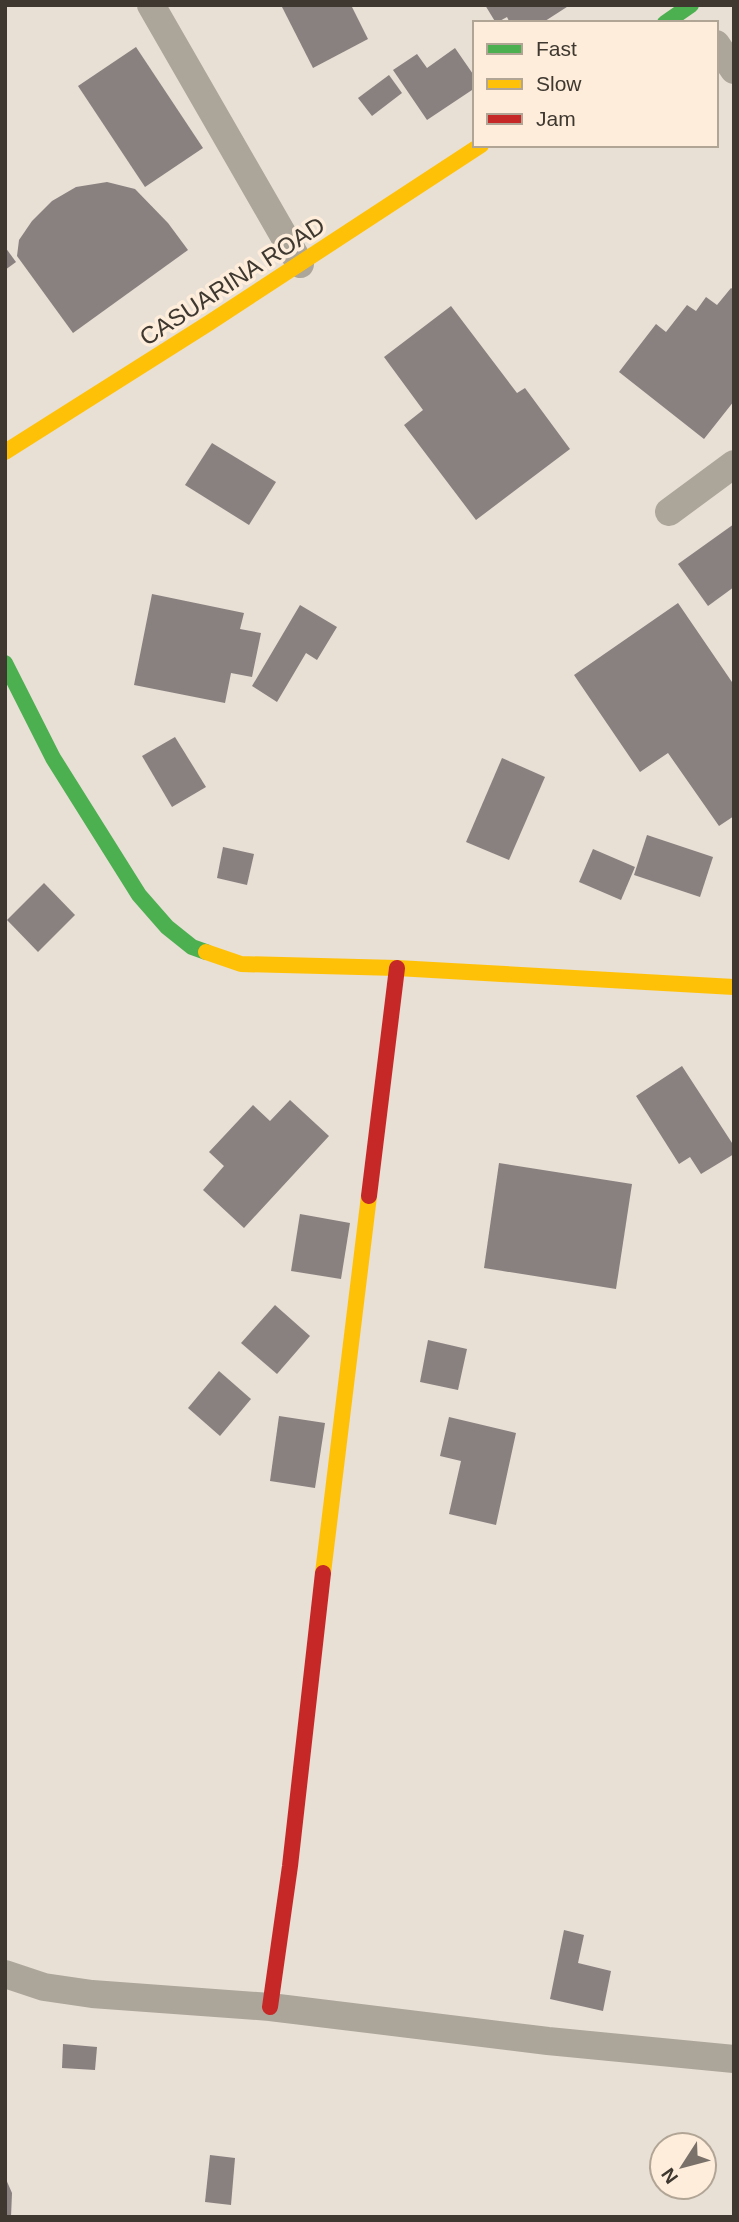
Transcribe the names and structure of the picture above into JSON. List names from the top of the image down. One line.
{"streets":{"street":["CASUARINA ROAD"]},"legend":["Fast","Slow","Jam"],"north":"bottom left"}
